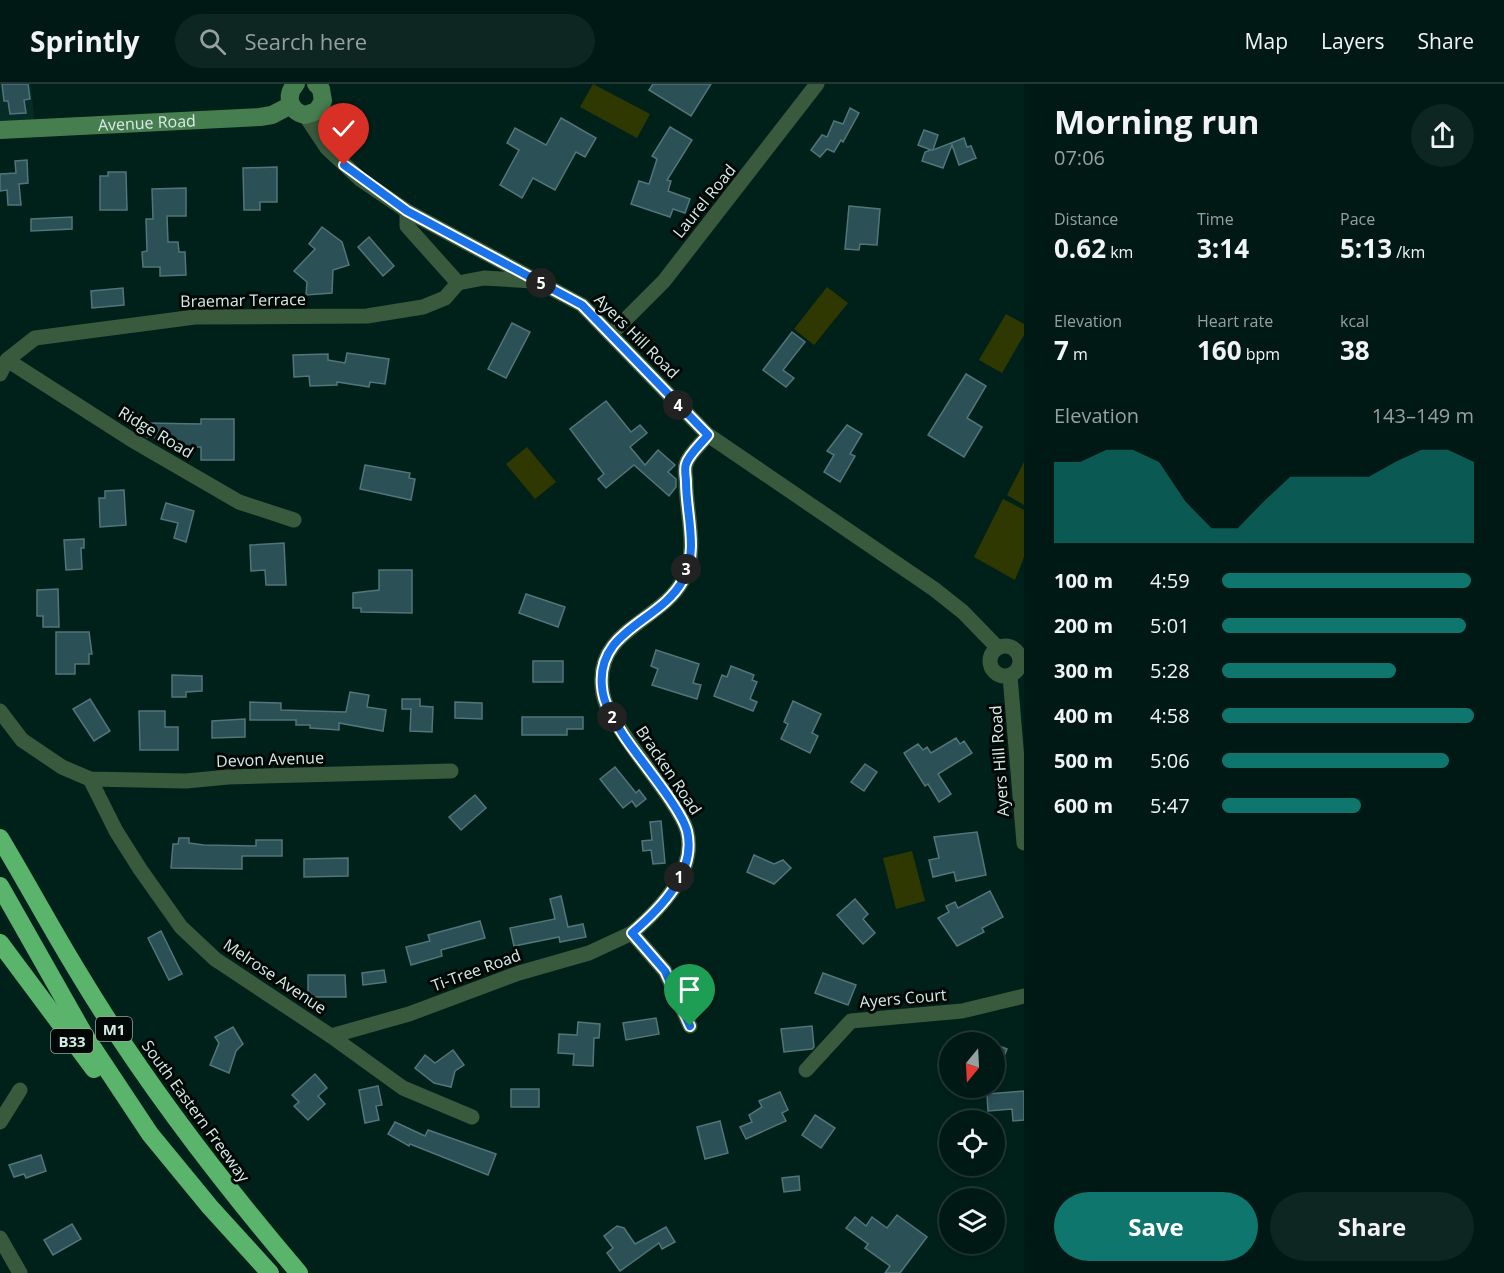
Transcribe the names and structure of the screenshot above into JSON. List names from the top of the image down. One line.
{"streets":{"highway":["M1","B33","South Eastern Freeway"],"street":["Avenue Road","Laurel Road","Braemar Terrace","Ayers Hill Road","Ridge Road","Devon Avenue","Bracken Road","Ti-Tree Road","Melrose Avenue","Ayers Court"]},"crossings":[["Avenue Road","Ayers Hill Road"],["Laurel Road","Ayers Hill Road"],["Braemar Terrace","Ridge Road"],["Ayers Hill Road","Bracken Road"],["Devon Avenue","Melrose Avenue"],["Bracken Road","Ti-Tree Road"],["Ti-Tree Road","Melrose Avenue"],["M1","B33"]],"north":"bottom","page":{"header":"Sprintly","search":"Search here","nav":["Map","Layers","Share"],"heading":["Morning run","07:06"],"stats":[["Distance","0.62 km"],["Time","3:14"],["Pace","5:13 /km"],["Elevation","7 m"],["Heart rate","160 bpm"],["kcal","38"]],"pins":["5","4","3","2","1"],"chart":["Elevation","143–149 m"],"list":[{"name":"100 m","note":"4:59"},{"name":"200 m","note":"5:01"},{"name":"300 m","note":"5:28"},{"name":"400 m","note":"4:58"},{"name":"500 m","note":"5:06"},{"name":"600 m","note":"5:47"}],"buttons":["Save","Share"]}}
